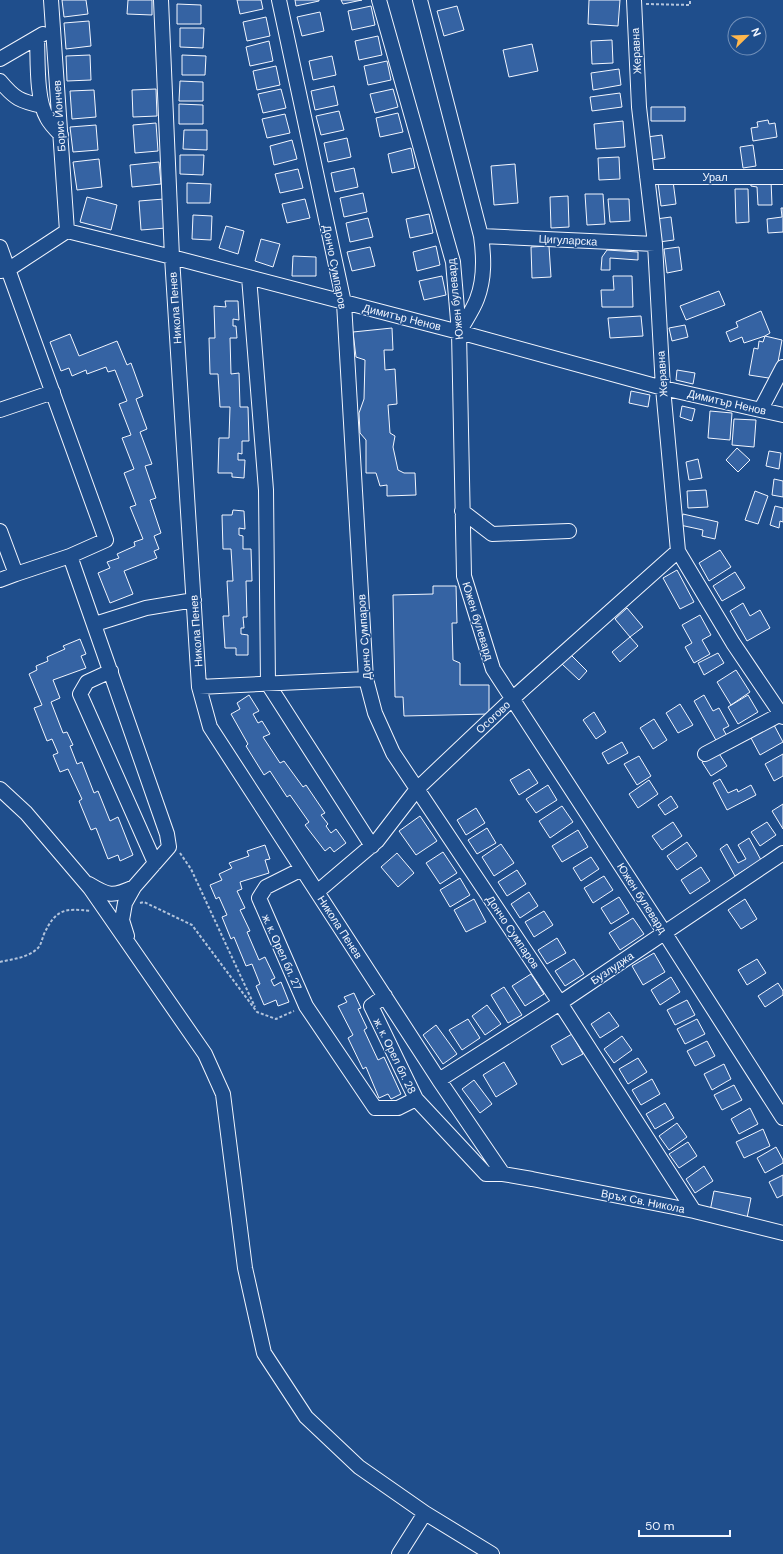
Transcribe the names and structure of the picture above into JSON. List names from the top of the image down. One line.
{"streets":{"street":["Жеравна","Борис Йончев","Урал","Цигуларска","Дончо Сумпаров","Южен булевард","Никола Пенев","Димитър Ненов","Осогово","ж. к. Орел бл. 27","Бузлуджа","ж. к. Орел бл. 28","Връх Св. Никола"]},"crossings":[["Жеравна","Урал"],["Жеравна","Цигуларска"],["Жеравна","Димитър Ненов"],["Жеравна","Осогово"],["Борис Йончев","Димитър Ненов"],["Дончо Сумпаров","Димитър Ненов"],["Дончо Сумпаров","Осогово"],["Дончо Сумпаров","Бузлуджа"],["Дончо Сумпаров","Връх Св. Никола"],["Южен булевард","Димитър Ненов"],["Южен булевард","Осогово"],["Южен булевард","Бузлуджа"],["Никола Пенев","Димитър Ненов"],["Никола Пенев","Осогово"],["Никола Пенев","ж. к. Орел бл. 27"],["Никола Пенев","Бузлуджа"],["Никола Пенев","ж. к. Орел бл. 28"],["Никола Пенев","Връх Св. Никола"],["ж. к. Орел бл. 27","ж. к. Орел бл. 28"],["ж. к. Орел бл. 27","Връх Св. Никола"],["ж. к. Орел бл. 28","Връх Св. Никола"]],"scale_bar":"50 m","north":"top right"}
